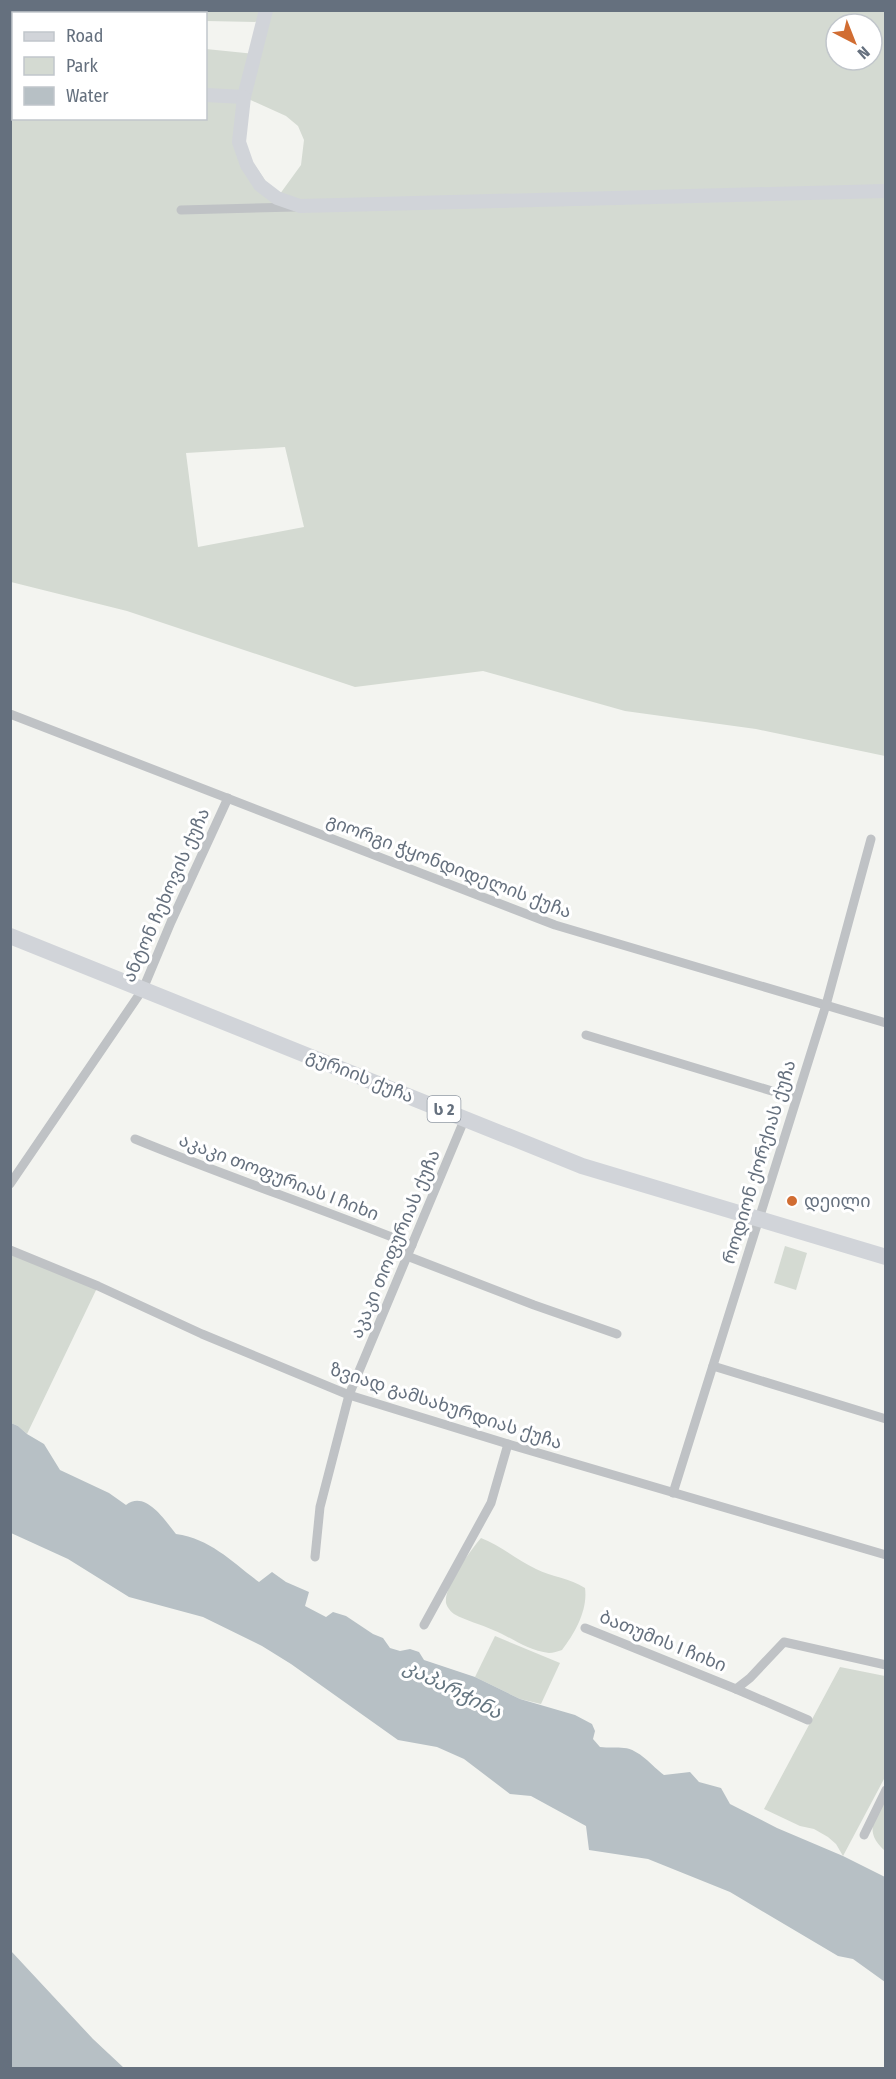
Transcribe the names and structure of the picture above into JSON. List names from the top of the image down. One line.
{"streets":{"highway":["გურიის ქუჩა","ს 2"],"street":["გიორგი ჭყონდიდელის ქუჩა","ანტონ ჩეხოვის ქუჩა","როდიონ ქორქიას ქუჩა","აკაკი თოფურიას I ჩიხი","აკაკი თოფურიას ქუჩა","ზვიად გამსახურდიას ქუჩა","ბათუმის I ჩიხი"]},"crossings":[["გიორგი ჭყონდიდელის ქუჩა","ანტონ ჩეხოვის ქუჩა"],["გიორგი ჭყონდიდელის ქუჩა","როდიონ ქორქიას ქუჩა"],["ანტონ ჩეხოვის ქუჩა","გურიის ქუჩა"],["გურიის ქუჩა","როდიონ ქორქიას ქუჩა"],["გურიის ქუჩა","აკაკი თოფურიას ქუჩა"],["როდიონ ქორქიას ქუჩა","ზვიად გამსახურდიას ქუჩა"],["აკაკი თოფურიას I ჩიხი","აკაკი თოფურიას ქუჩა"],["აკაკი თოფურიას ქუჩა","ზვიად გამსახურდიას ქუჩა"]],"water":["კაპარჭინა"],"places":["დეილი"],"legend":["Road","Park","Water"],"north":"bottom right"}
